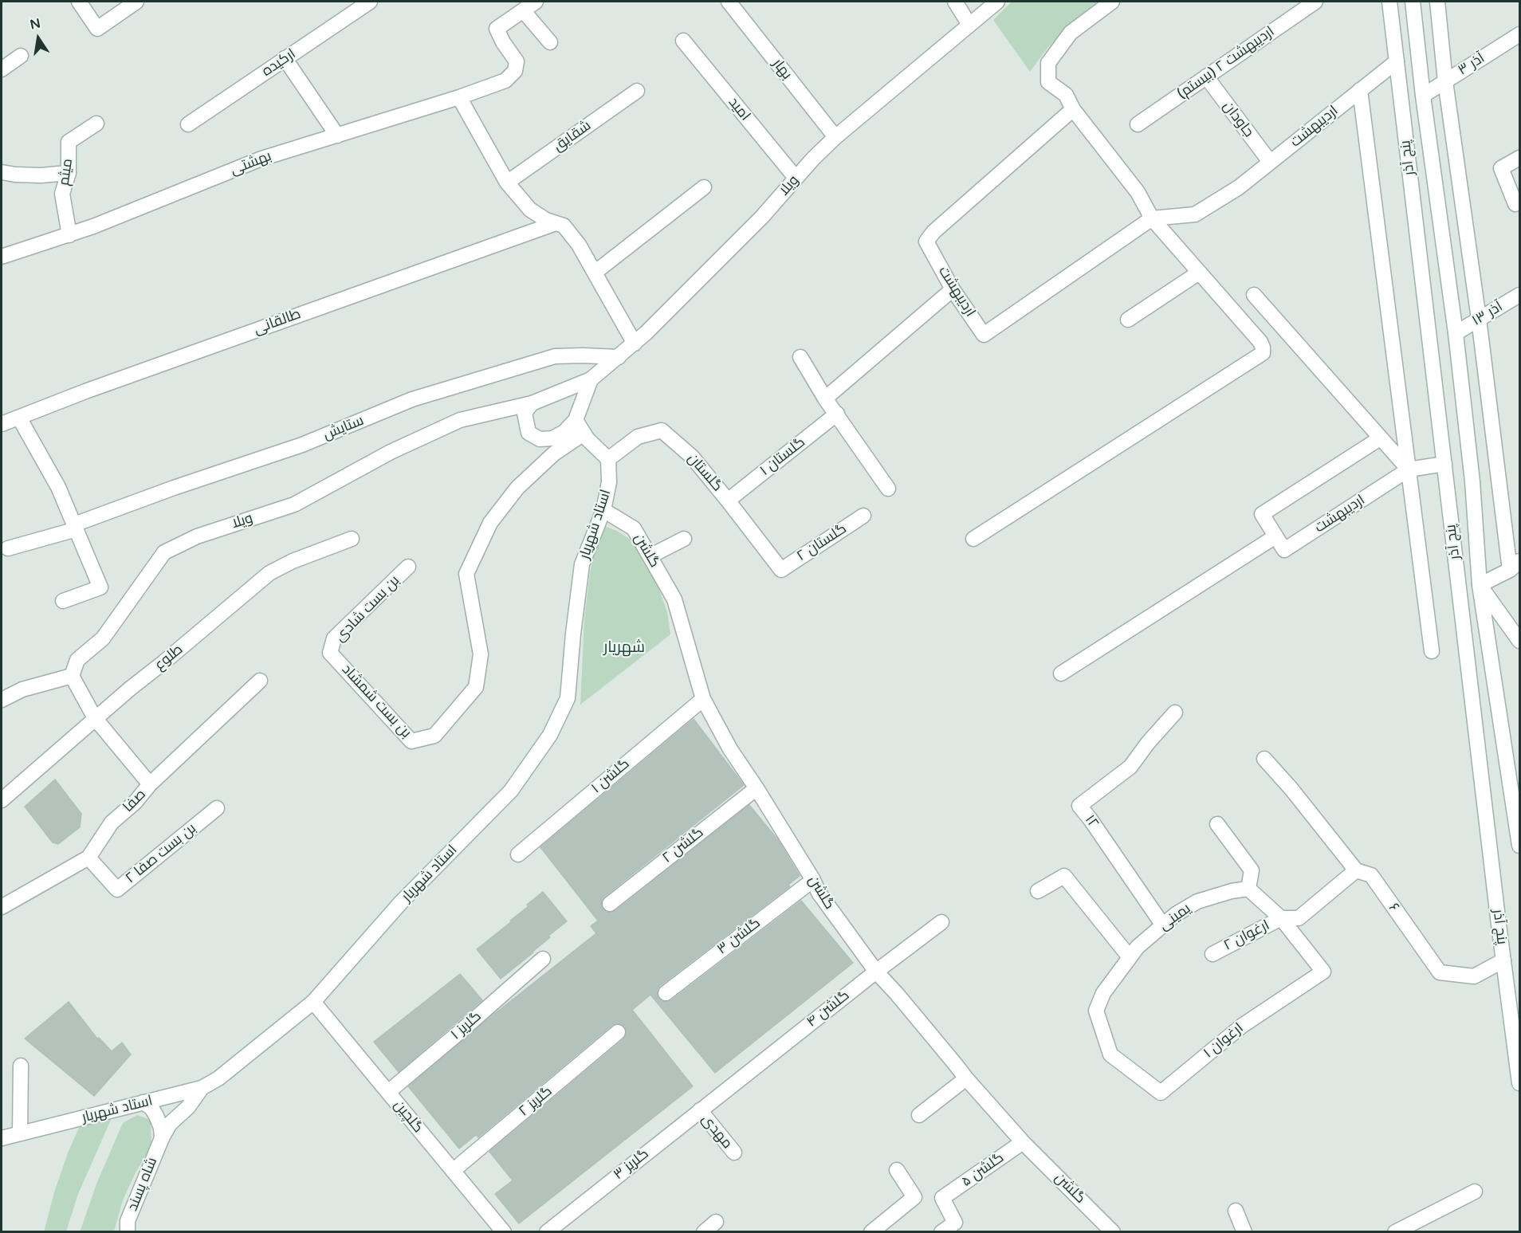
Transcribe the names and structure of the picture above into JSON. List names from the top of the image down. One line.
{"streets":{"street":["ارکیده","اردیبهشت ۲ (بیستم)","آذر ۳","بهار","امید","جاودان","اردیبهشت","شقایق","پنج آذر","بهشتی","میثم","ویلا","۱۳ آذر","طالقانی","ستایش","گلستان ۱","گلستان","استاد شهریار","گلستان ۲","گلشن","بن بست شادی","طلوع","بن بست شمشاد","گلشن ۱","صفا","۱۲","گلشن ۲","بن بست صفا ۲","۶","یمینی","ارغوان ۲","گلشن ۳","گلشن ۴","گلریز ۱","ارغوان ۱","گلریز ۲","گلچین","مهدی","گلریز ۳","گلشن ۵","شاه پسند"]},"crossings":[["اردیبهشت ۲ (بیستم)","جاودان"],["آذر ۳","پنج آذر"],["بهار","ویلا"],["امید","ویلا"],["جاودان","اردیبهشت"],["اردیبهشت","پنج آذر"],["پنج آذر","۱۳ آذر"],["پنج آذر","۶"],["بهشتی","میثم"],["ویلا","ستایش"],["گلستان ۱","گلستان"],["گلستان","استاد شهریار"],["گلستان","گلستان ۲"],["استاد شهریار","گلشن"],["استاد شهریار","گلچین"],["استاد شهریار","شاه پسند"],["گلشن","گلشن ۱"],["گلشن","گلشن ۲"],["گلشن","گلشن ۳"],["گلشن","گلشن ۴"],["گلشن","گلشن ۵"],["بن بست شادی","بن بست شمشاد"],["صفا","بن بست صفا ۲"],["۱۲","یمینی"],["یمینی","ارغوان ۱"],["ارغوان ۲","ارغوان ۱"],["گلشن ۴","گلریز ۳"],["گلریز ۱","گلچین"],["گلریز ۲","گلچین"],["مهدی","گلریز ۳"]],"districts":["شهریار"],"north":"top"}
